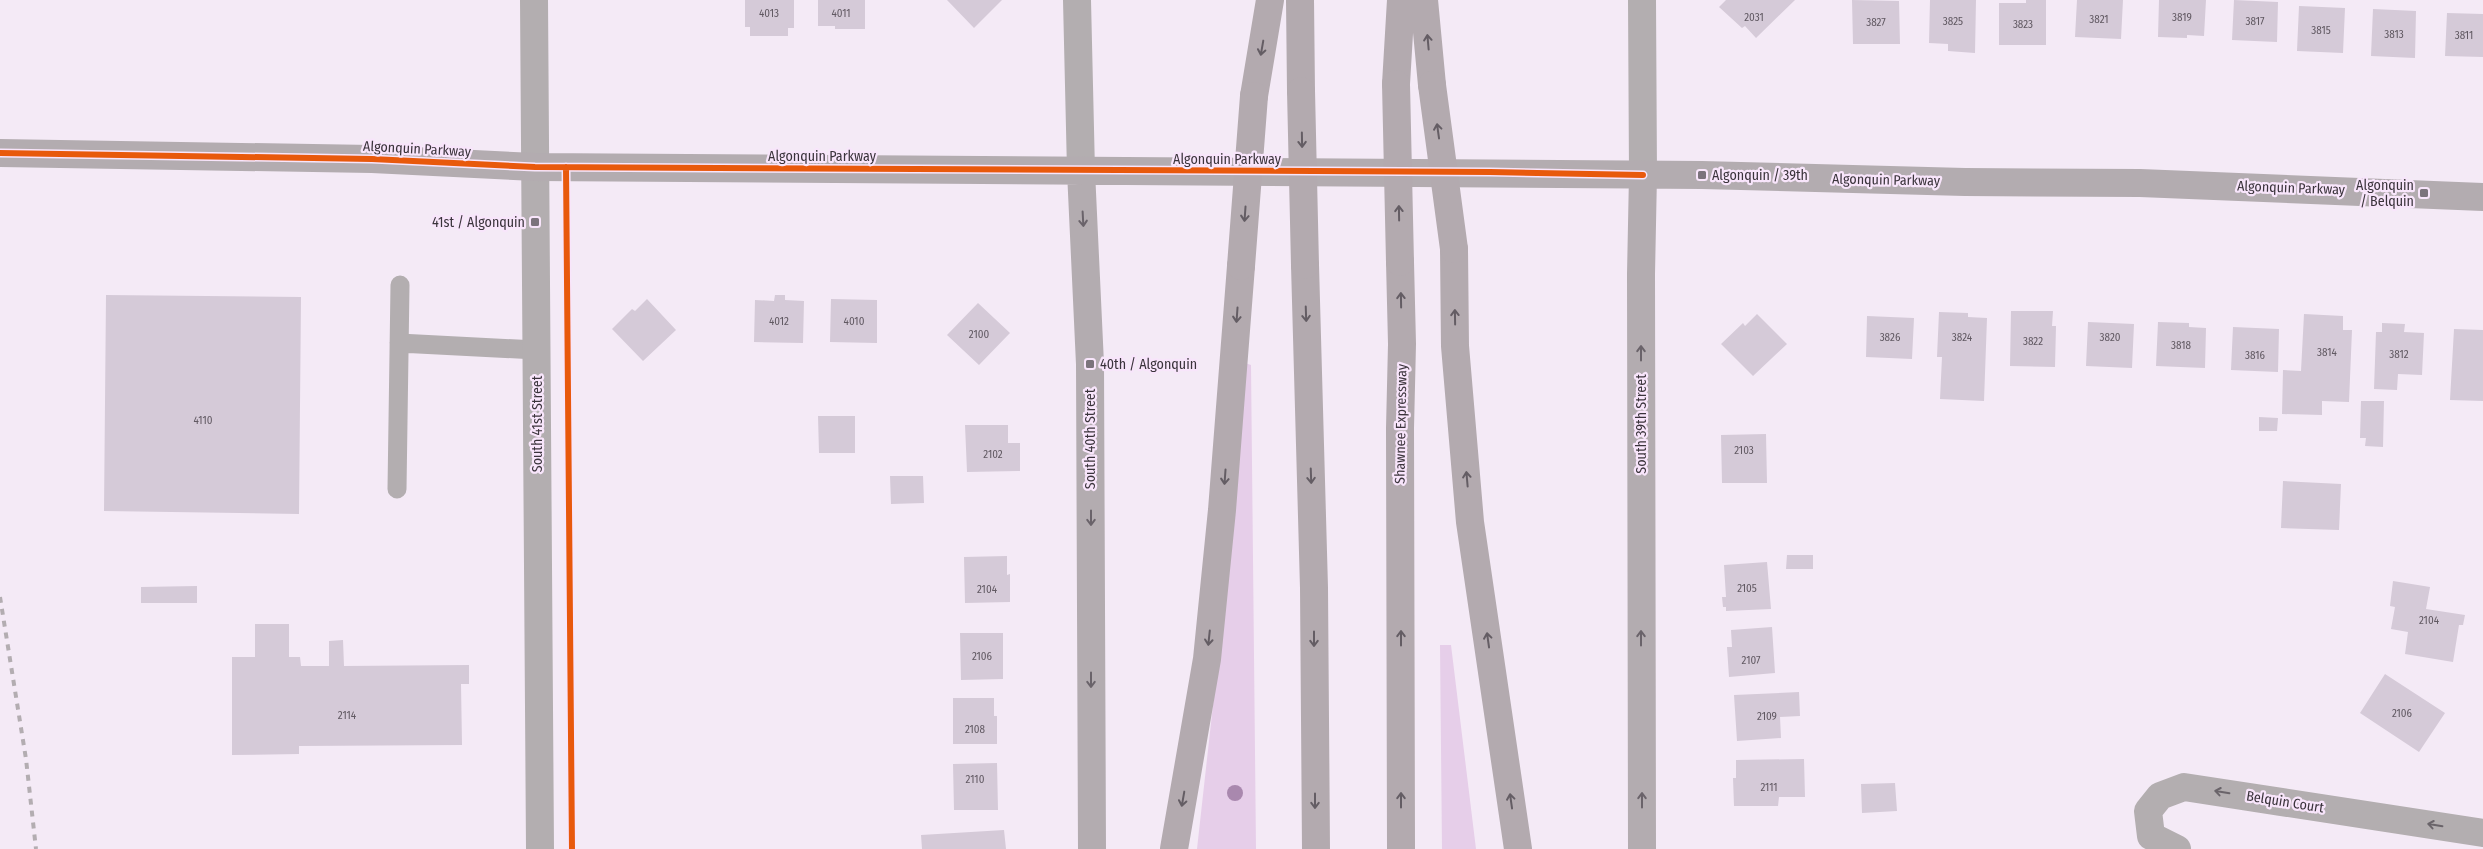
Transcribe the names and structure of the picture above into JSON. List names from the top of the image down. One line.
{"streets":{"highway":["Shawnee Expressway"],"main road":["Algonquin Parkway","South 39th Street","South 40th Street"],"street":["South 41st Street","Belquin Court"]},"crossings":[["Algonquin Parkway","South 41st Street"],["Algonquin Parkway","South 39th Street"],["Algonquin Parkway","South 40th Street"]],"one_way":["South 39th Street","South 40th Street"],"places":{"transit":["Algonquin / 39th","Algonquin / Belquin","41st / Algonquin","40th / Algonquin"]},"house_numbers":["4013","4011","2031","3819","3821","3825","3817","3827","3823","3815","3813","3811","4012","4010","2100","3826","3824","3820","3822","3818","3814","3812","3816","4110","2103","2102","2105","2104","2104","2106","2107","2106","2114","2109","2108","2110","2111"]}
